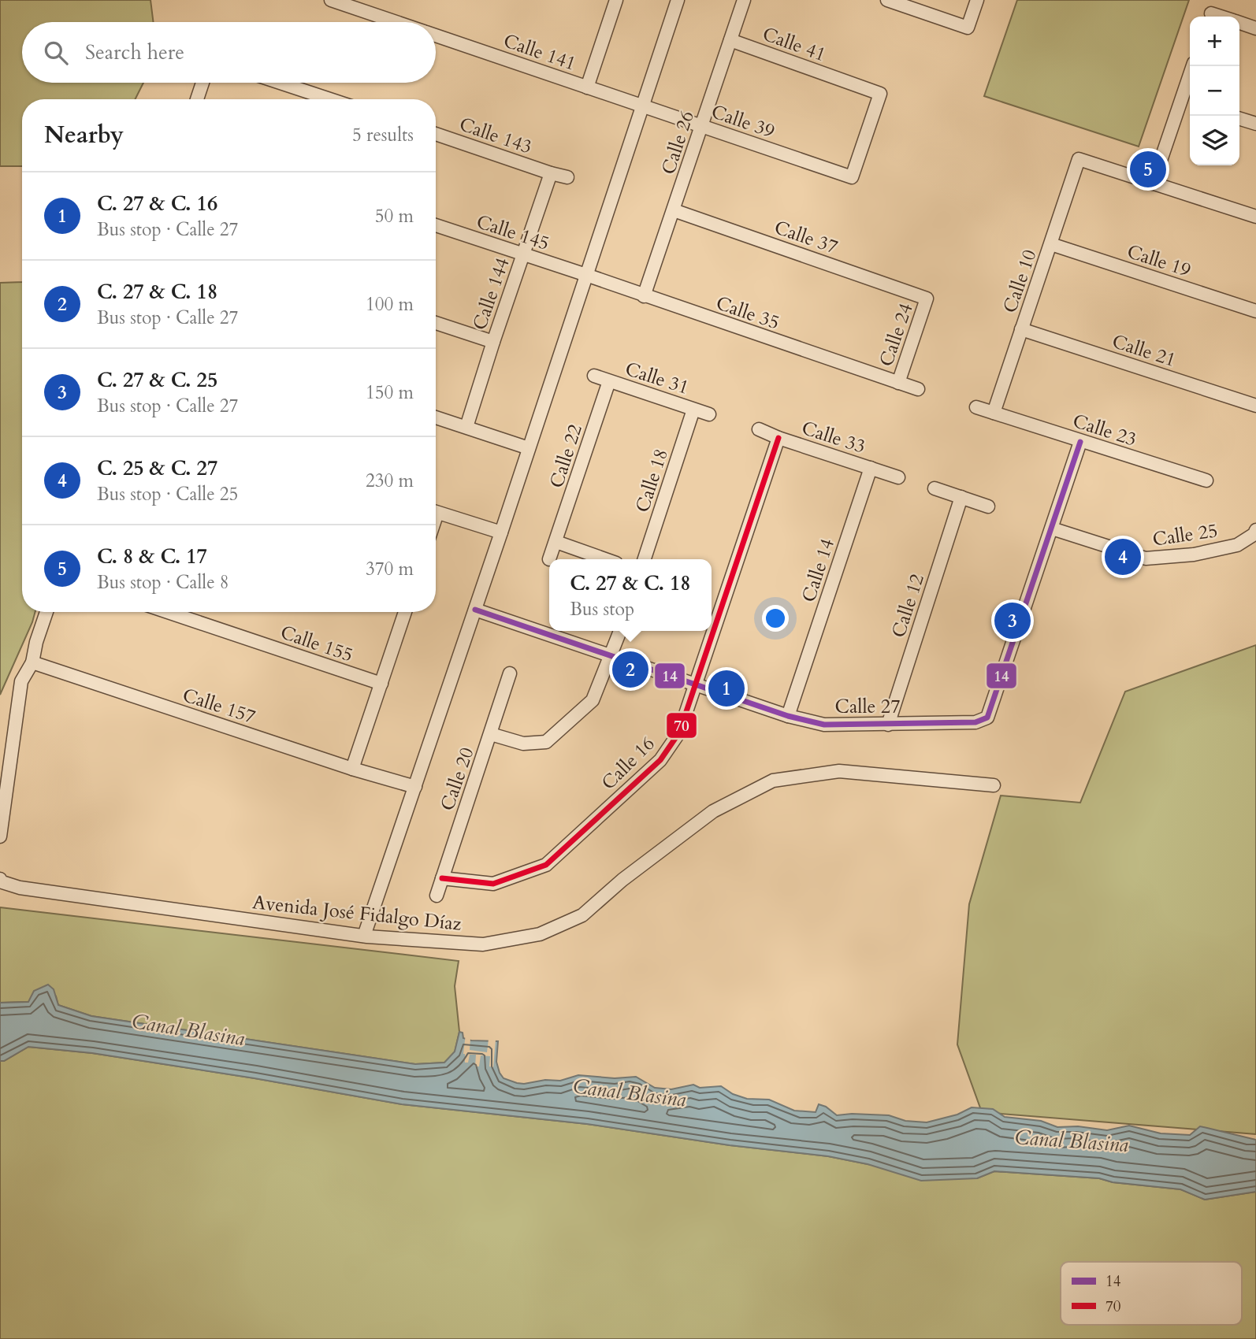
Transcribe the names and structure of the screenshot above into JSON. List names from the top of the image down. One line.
{"streets":{"street":["Calle 41","Calle 141","Calle 39","Calle 143","Calle 26","Calle 145","Calle 37","Calle 19","Calle 10","Calle 144","Calle 35","Calle 24","Calle 21","Calle 31","Calle 23","Calle 33","Calle 22","Calle 18","Calle 25","Calle 14","Calle 12","Calle 155","Calle 157","Calle 27","Calle 16","Calle 20","Avenida José Fidalgo Díaz"]},"crossings":[["Calle 41","Calle 39"],["Calle 41","Calle 26"],["Calle 141","Calle 39"],["Calle 39","Calle 26"],["Calle 143","Calle 144"],["Calle 26","Calle 37"],["Calle 26","Calle 35"],["Calle 145","Calle 144"],["Calle 145","Calle 35"],["Calle 37","Calle 24"],["Calle 19","Calle 10"],["Calle 10","Calle 21"],["Calle 10","Calle 23"],["Calle 35","Calle 24"],["Calle 31","Calle 22"],["Calle 31","Calle 18"],["Calle 23","Calle 27"],["Calle 33","Calle 14"],["Calle 33","Calle 16"],["Calle 25","Calle 27"],["Calle 14","Calle 27"],["Calle 12","Calle 27"],["Calle 27","Calle 16"],["Calle 16","Calle 20"]],"water":["Canal Blasina"],"lines":["transit line 70","transit line 14"],"legend":["14","70"],"page":{"map_buttons":["+","−"],"search":"Search here","heading":["Nearby","5 results"],"pins":["5","4","3","2","1"],"list":[{"mark":"1","name":"C. 27 & C. 16","note":"Bus stop · Calle 27","value":"50 m"},{"mark":"2","name":"C. 27 & C. 18","note":"Bus stop · Calle 27","value":"100 m"},{"mark":"3","name":"C. 27 & C. 25","note":"Bus stop · Calle 27","value":"150 m"},{"mark":"4","name":"C. 25 & C. 27","note":"Bus stop · Calle 25","value":"230 m"},{"mark":"5","name":"C. 8 & C. 17","note":"Bus stop · Calle 8","value":"370 m"}],"popup":["C. 27 & C. 18","Bus stop"]}}
